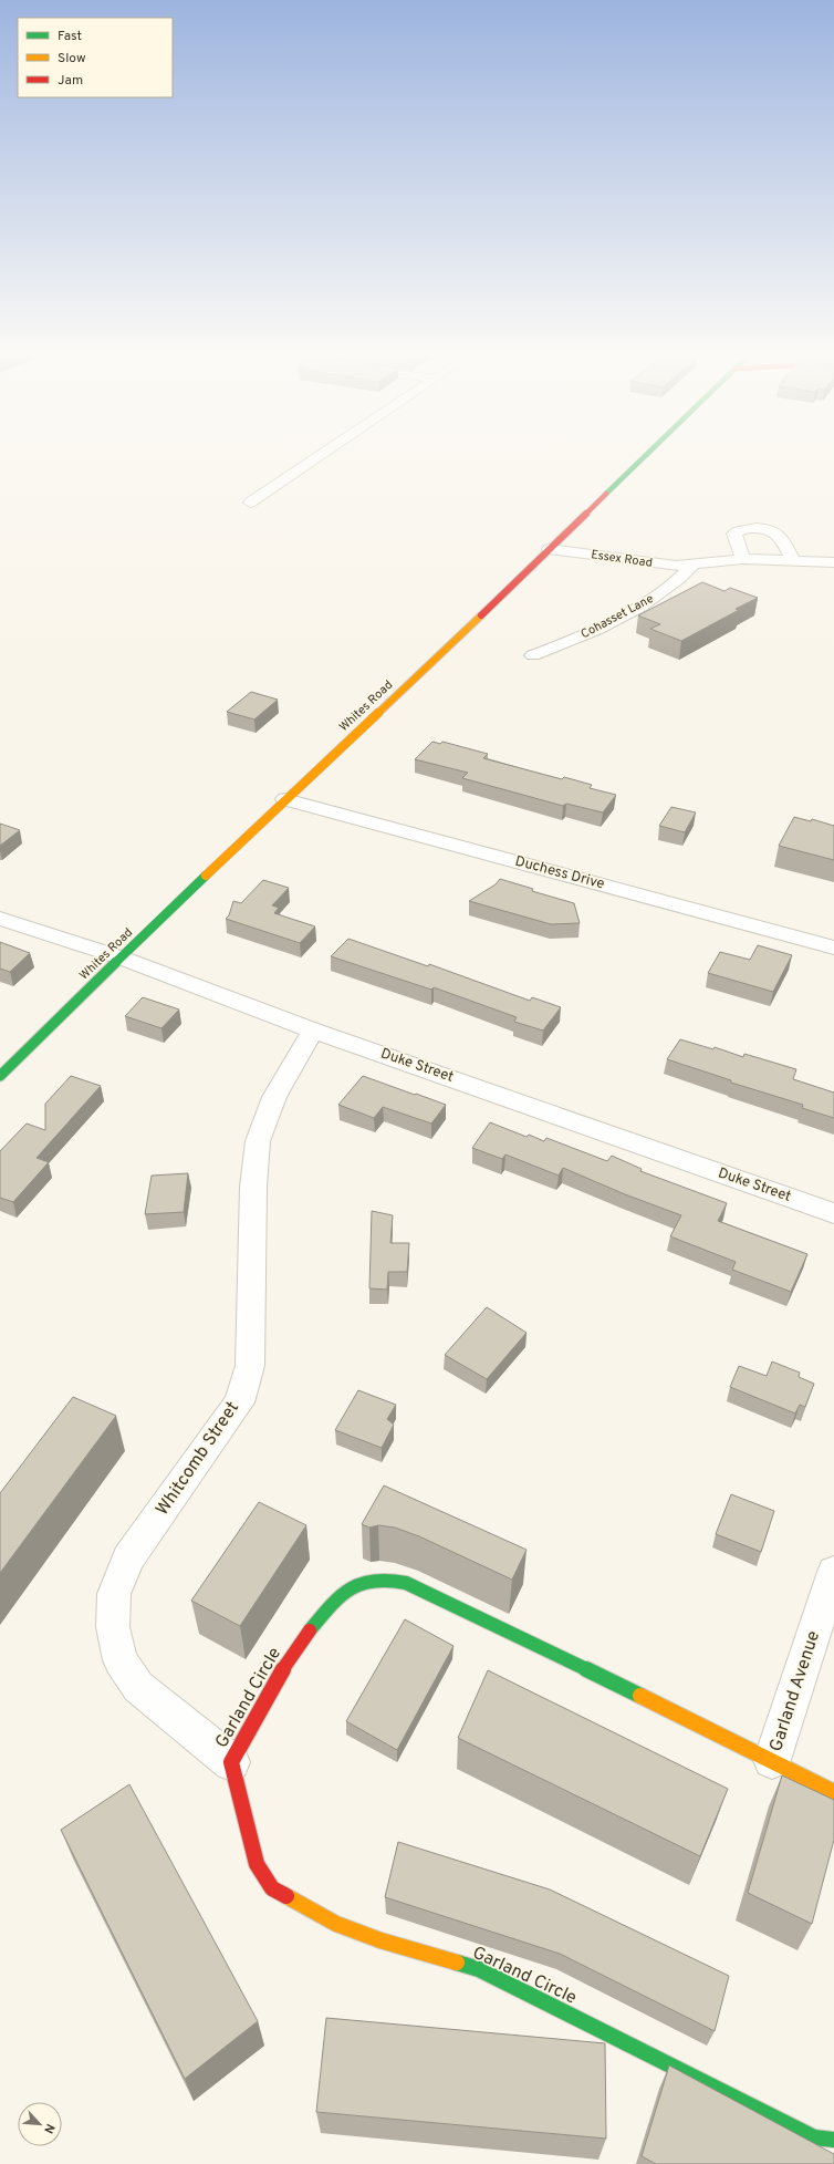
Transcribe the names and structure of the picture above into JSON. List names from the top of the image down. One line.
{"streets":{"street":["Essex Road","Cohasset Lane","Whites Road","Duchess Drive","Duke Street","Whitcomb Street","Garland Avenue","Garland Circle"]},"crossings":[["Essex Road","Cohasset Lane"],["Essex Road","Whites Road"],["Whites Road","Duchess Drive"],["Whites Road","Duke Street"],["Duke Street","Whitcomb Street"],["Whitcomb Street","Garland Circle"],["Garland Avenue","Garland Circle"]],"legend":["Fast","Slow","Jam"],"north":"bottom right"}
